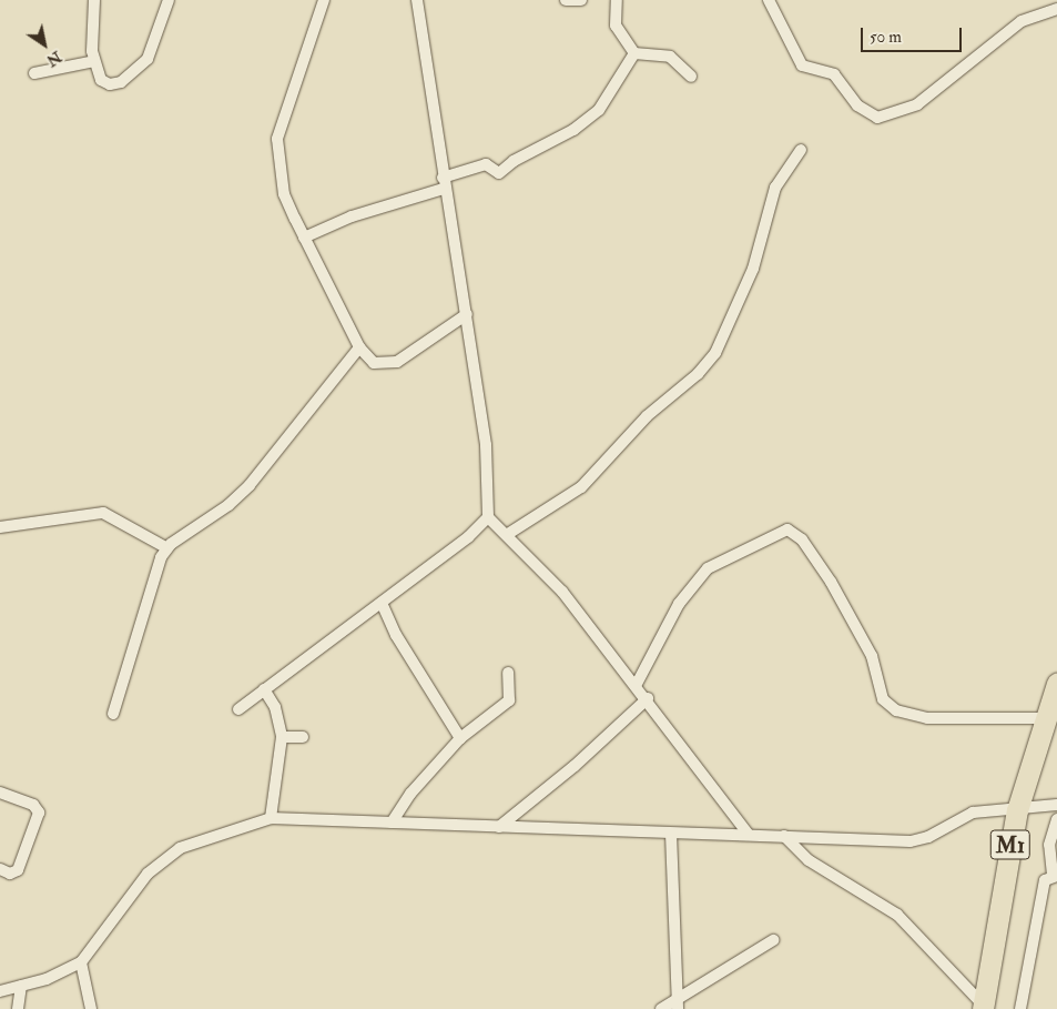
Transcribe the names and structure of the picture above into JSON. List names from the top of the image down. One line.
{"streets":{"highway":["M1"]},"scale_bar":"50 m","north":"bottom right"}
